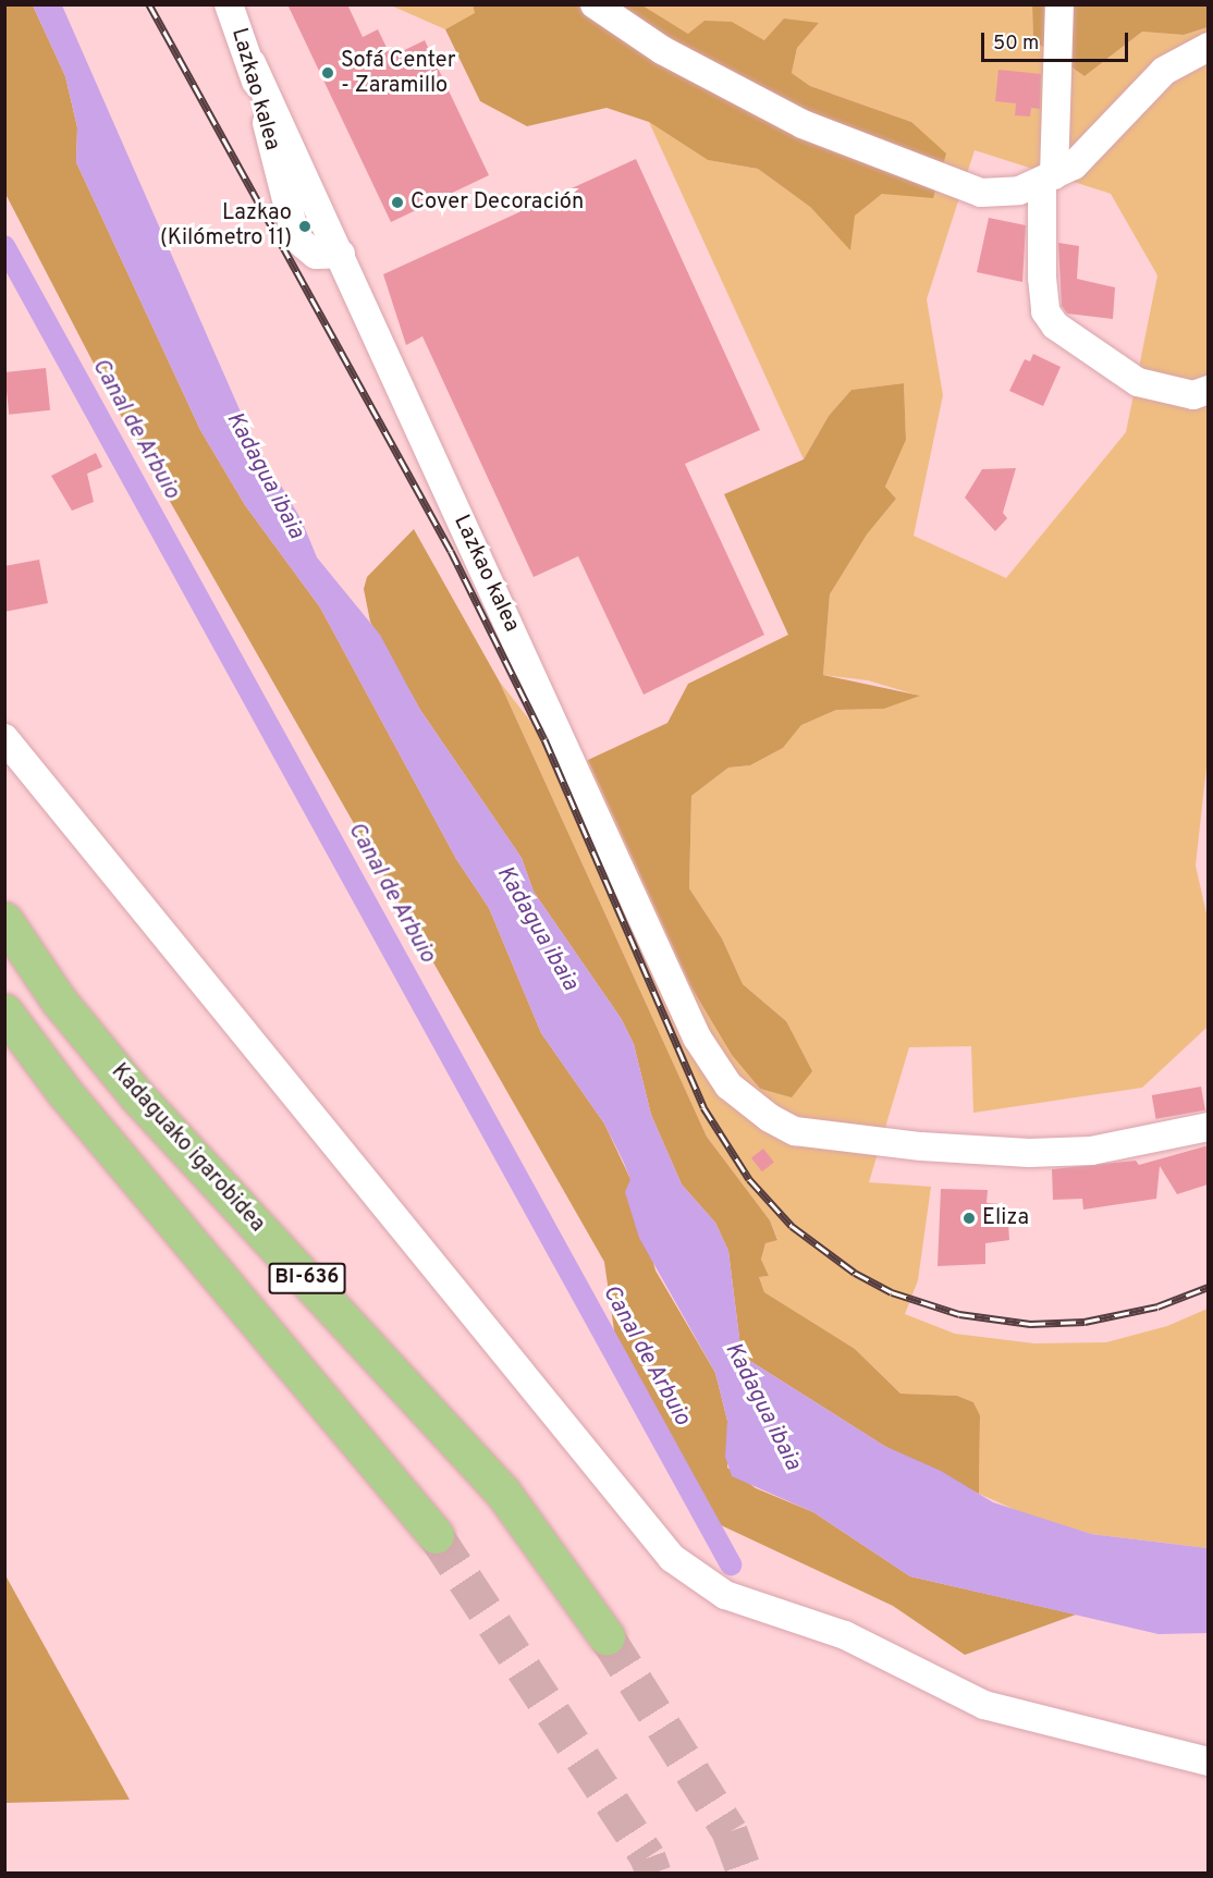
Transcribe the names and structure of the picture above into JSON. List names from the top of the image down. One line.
{"streets":{"highway":["Kadaguako igarobidea","BI-636"],"street":["Lazkao kalea"]},"water":["Canal de Arbuio","Kadagua ibaia"],"places":["Sofá Center - Zaramillo","Cover Decoración","Lazkao (Kilómetro 11)","Eliza"],"scale_bar":"50 m"}
